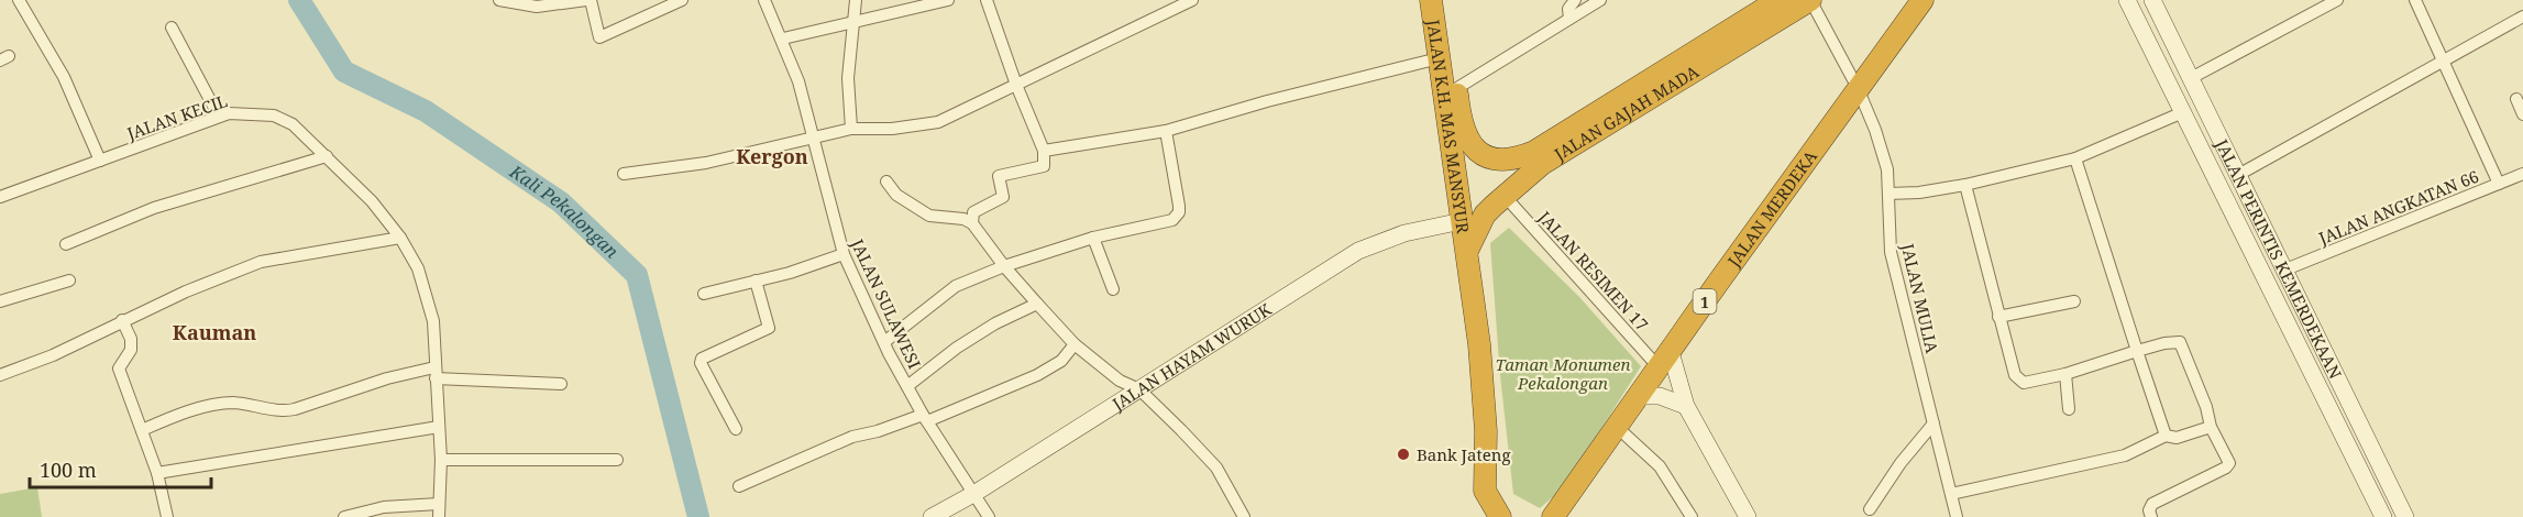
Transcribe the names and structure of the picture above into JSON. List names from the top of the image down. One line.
{"streets":{"highway":["JALAN GAJAH MADA","JALAN K.H. MAS MANSYUR","JALAN MERDEKA","1"],"street":["JALAN KECIL","JALAN ANGKATAN 66","JALAN PERINTIS KEMERDEKAAN","JALAN RESIMEN 17","JALAN MULIA","JALAN SULAWESI","JALAN HAYAM WURUK"]},"crossings":[["JALAN GAJAH MADA","JALAN K.H. MAS MANSYUR"],["JALAN GAJAH MADA","JALAN RESIMEN 17"],["JALAN GAJAH MADA","JALAN MULIA"],["JALAN K.H. MAS MANSYUR","JALAN HAYAM WURUK"],["JALAN ANGKATAN 66","JALAN PERINTIS KEMERDEKAAN"],["JALAN MERDEKA","JALAN RESIMEN 17"],["JALAN MERDEKA","JALAN MULIA"],["JALAN SULAWESI","JALAN HAYAM WURUK"]],"districts":["Kergon","Kauman"],"water":["Kali Pekalongan"],"parks":["Taman Monumen Pekalongan"],"places":["Bank Jateng"],"scale_bar":"100 m"}
